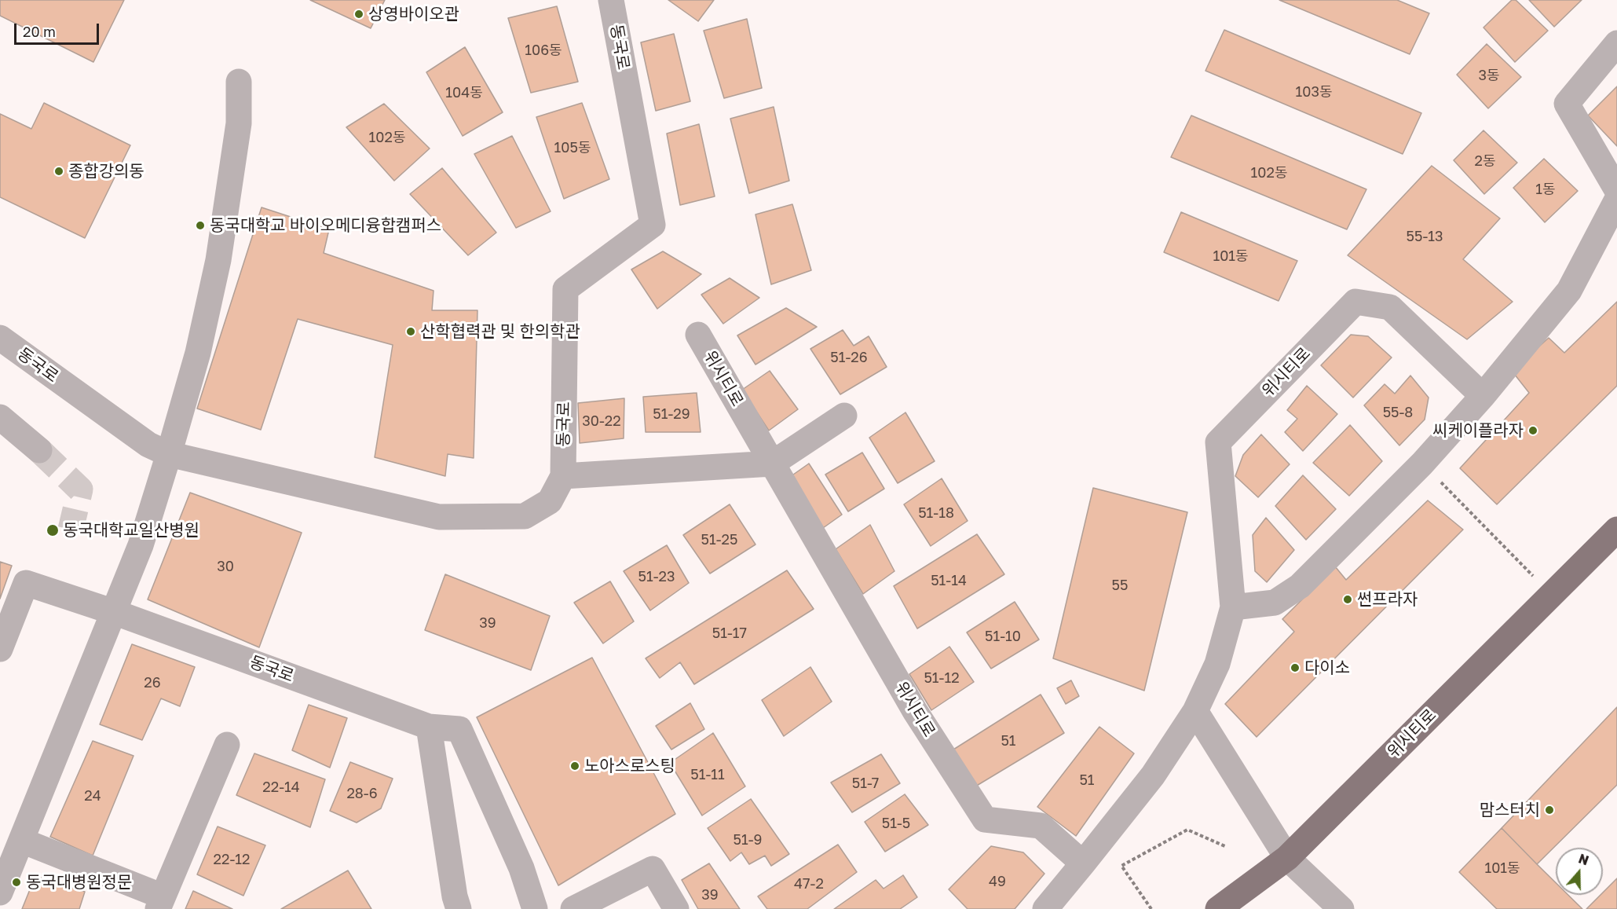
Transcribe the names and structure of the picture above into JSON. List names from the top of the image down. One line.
{"streets":{"main road":["위시티로"],"street":["동국로"]},"places":["상영바이오관","종합강의동","동국대학교 바이오메디융합캠퍼스","산학협력관 및 한의학관","씨케이플라자","동국대학교일산병원","썬프라자","다이소","노아스로스팅","맘스터치","동국대병원정문"],"house_numbers":["106동","3동","103동","104동","102동","105동","2동","102동","1동","55-13","101동","51-26","55-8","51-29","30-22","51-18","51-25","30","51-23","51-14","55","39","51-17","51-10","51-12","26","51","51-11","51","51-7","22-14","28-6","24","51-5","51-9","22-12","101동","49","47-2","39"],"scale_bar":"20 m","north":"top"}
